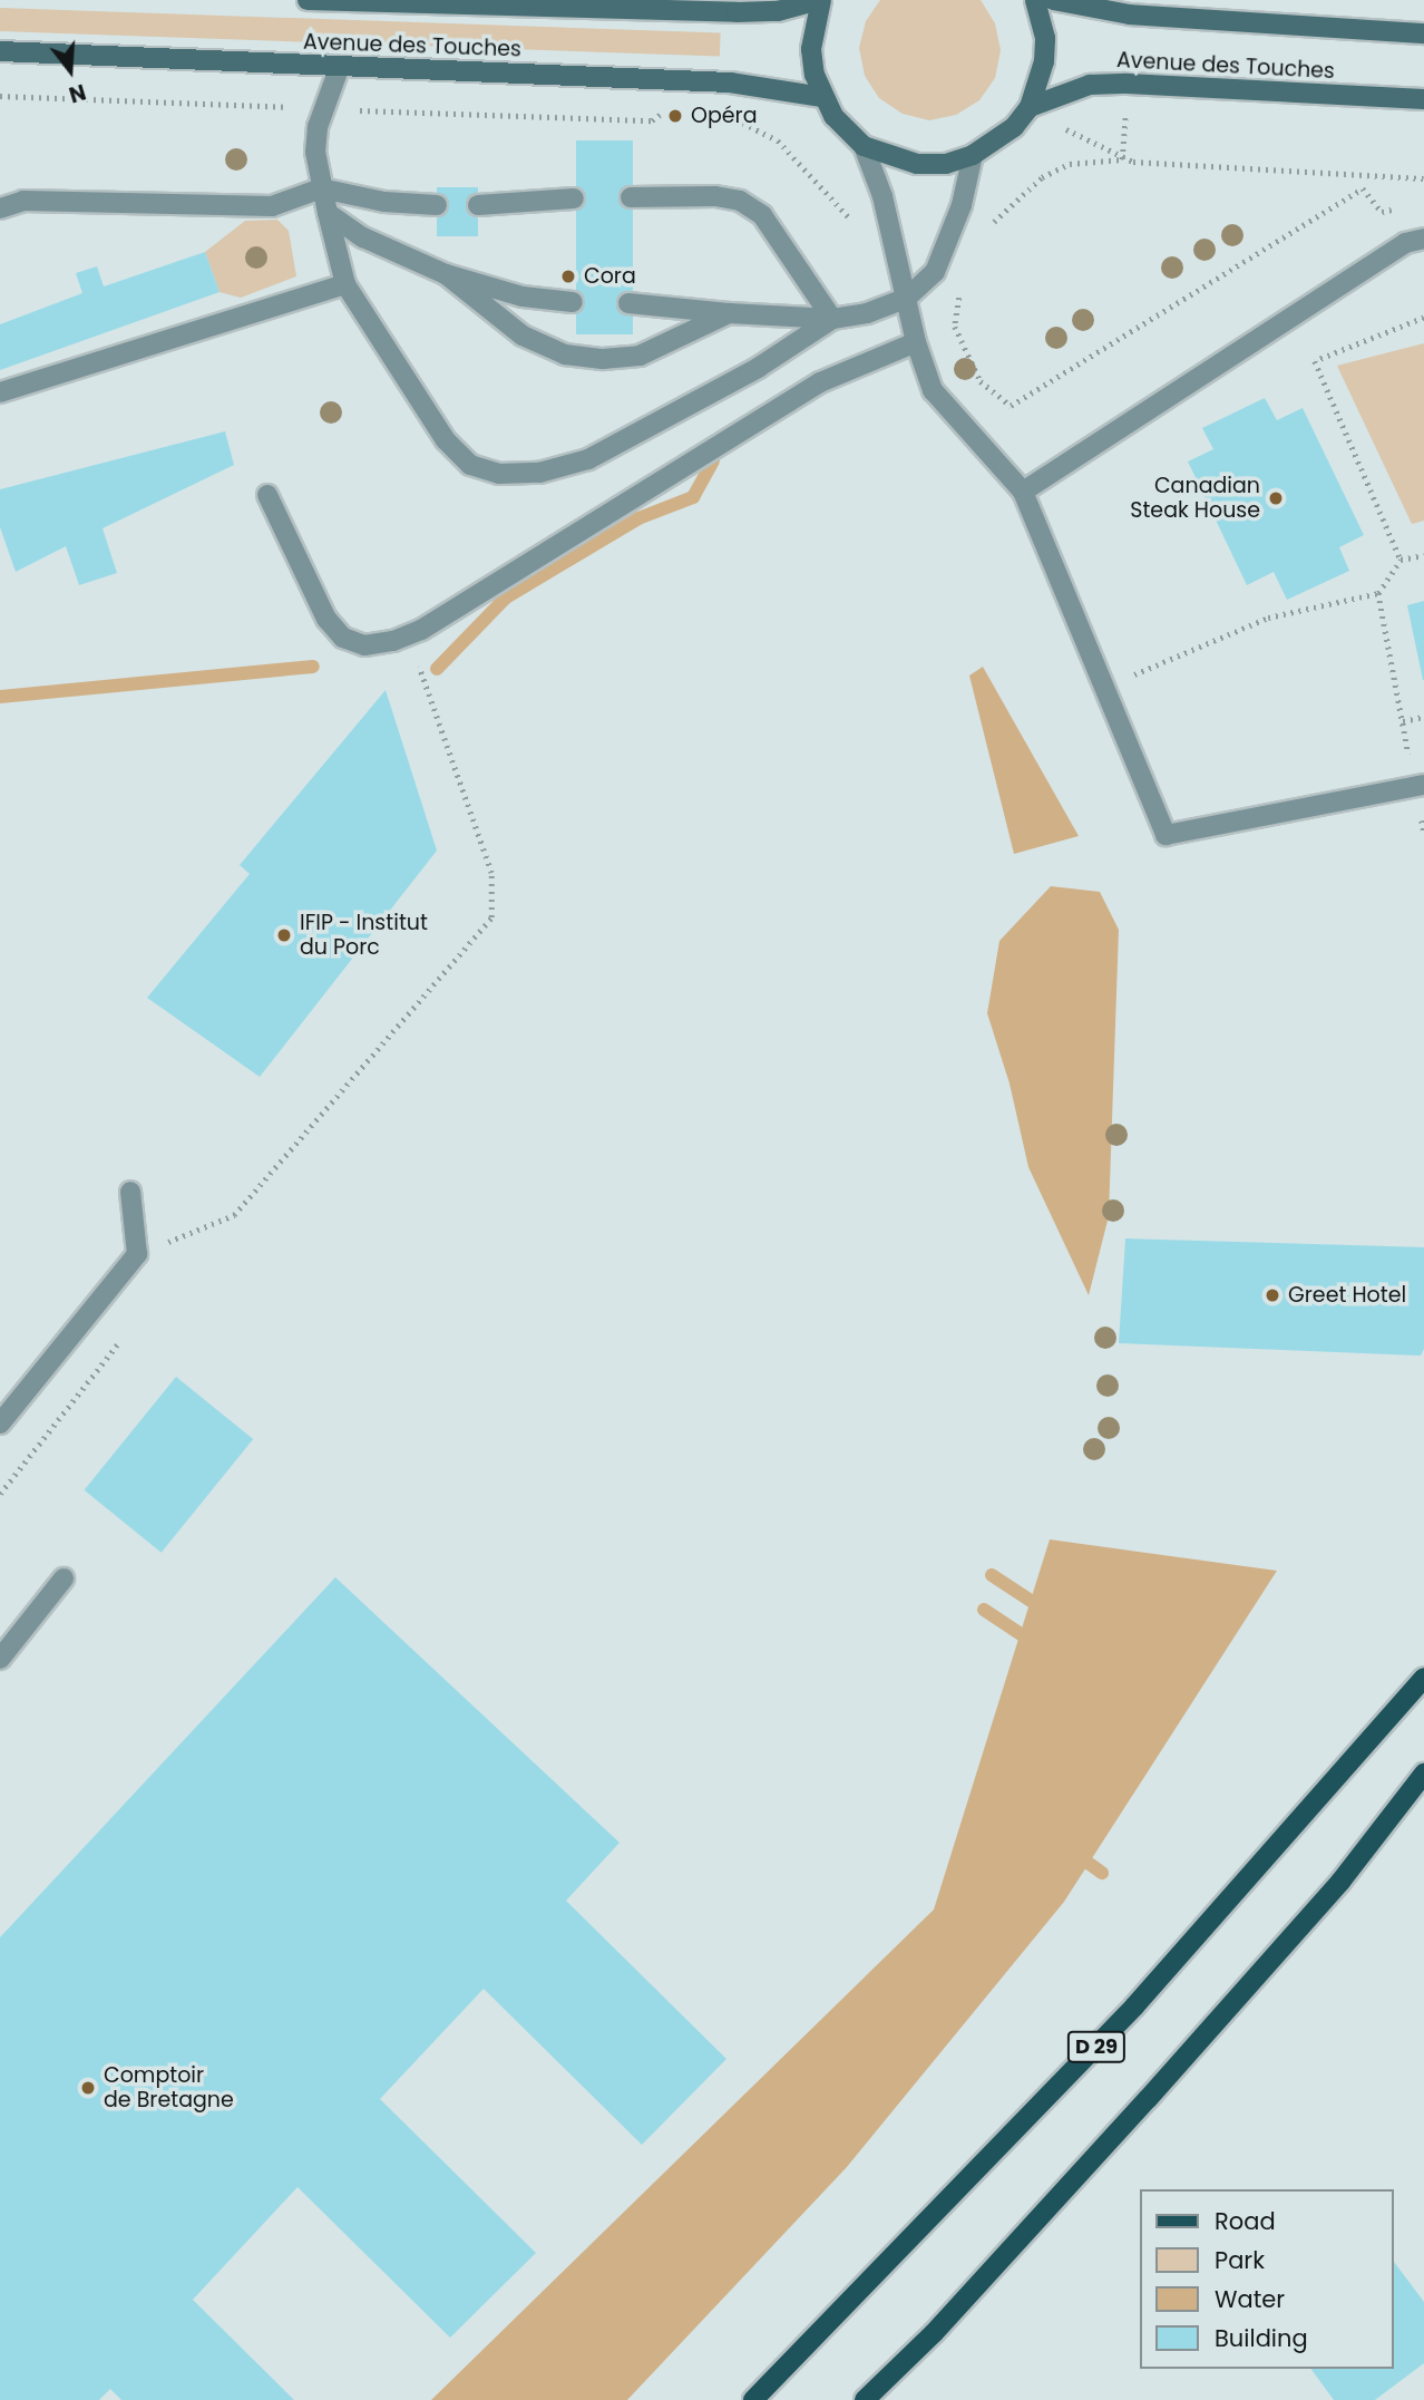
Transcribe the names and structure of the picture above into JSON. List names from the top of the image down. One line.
{"streets":{"main road":["D 29"],"street":["Avenue des Touches"]},"places":["Opéra","Cora","Canadian Steak House","IFIP - Institut du Porc","Greet Hotel","Comptoir de Bretagne"],"legend":["Road","Park","Water","Building"],"north":"bottom"}
